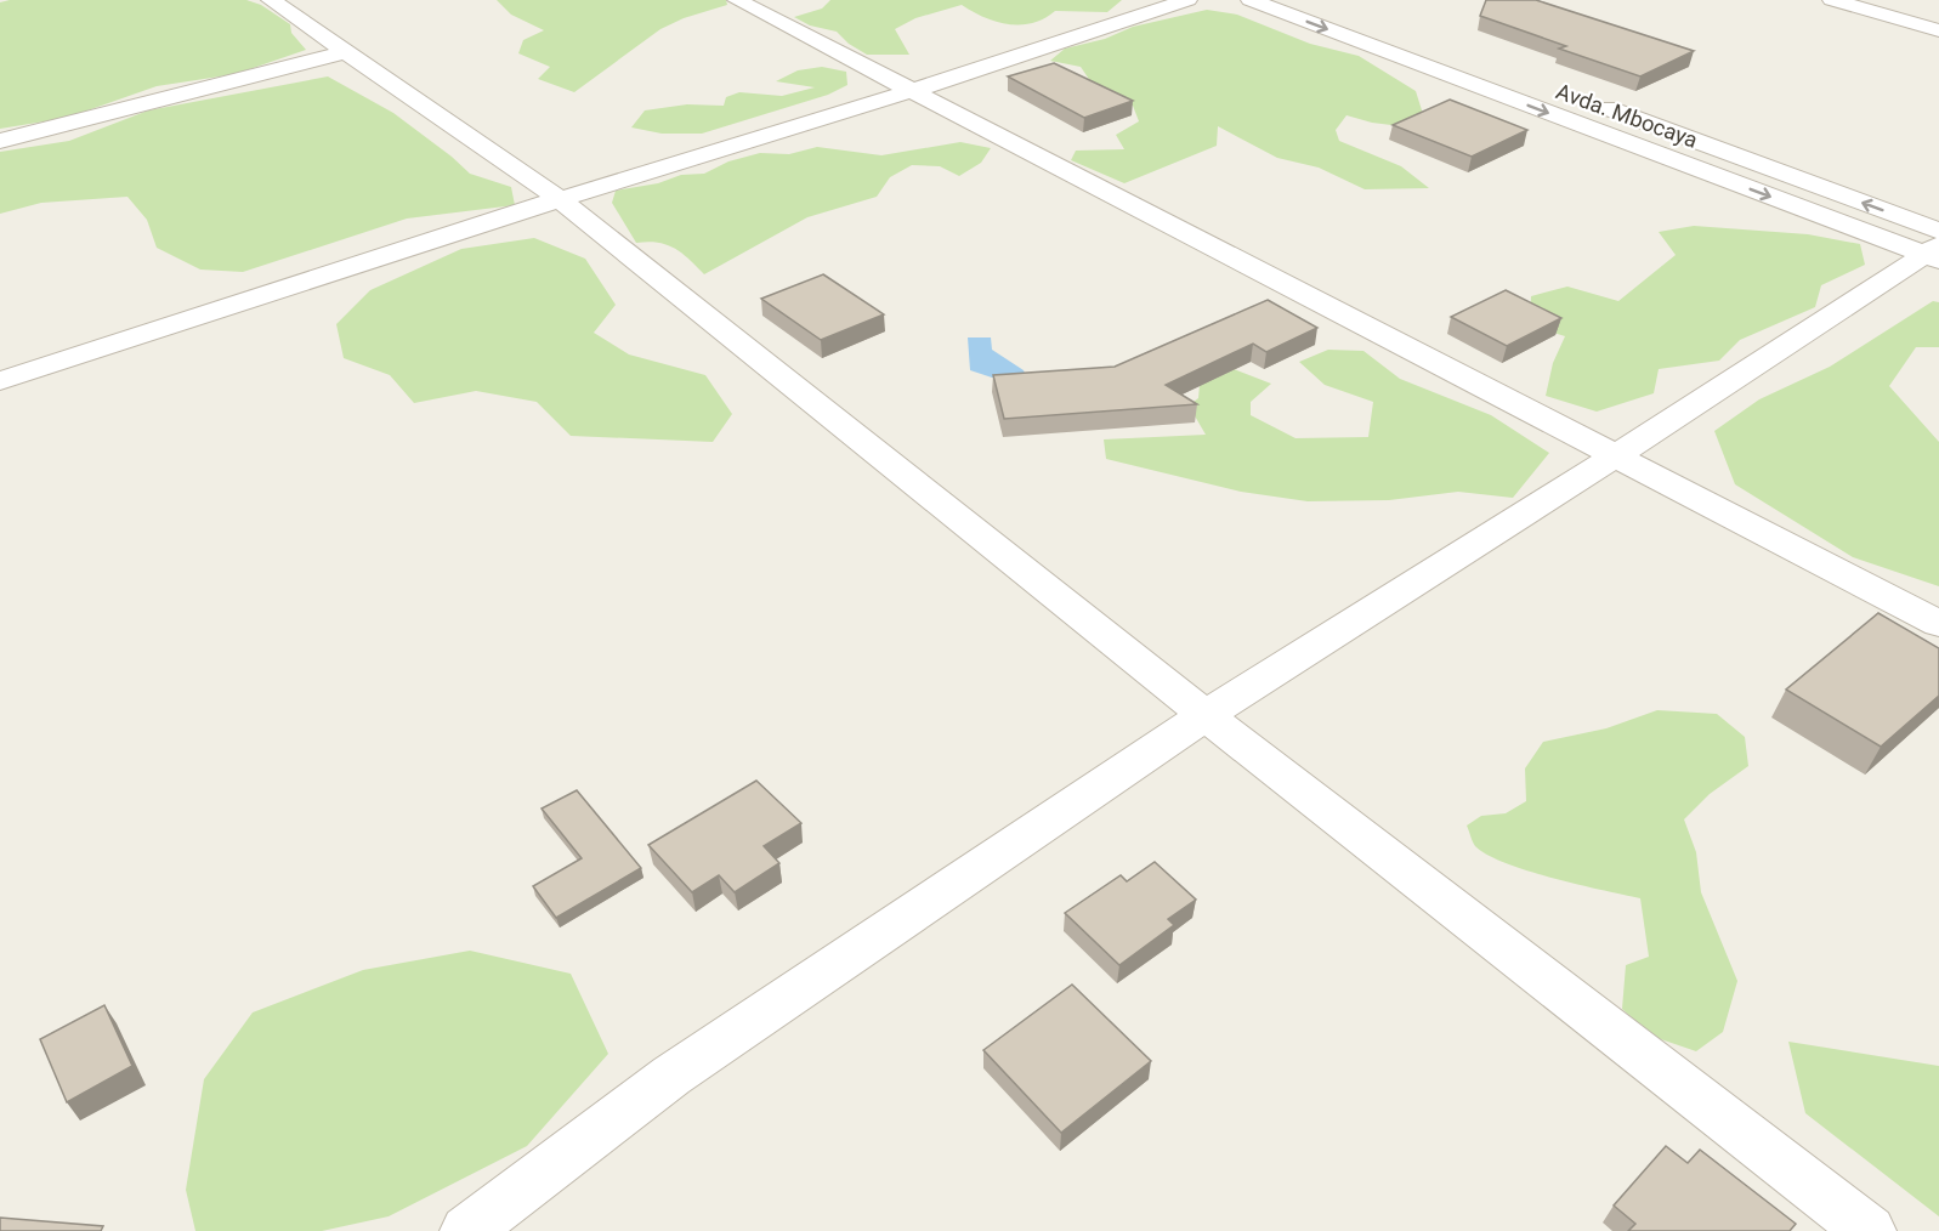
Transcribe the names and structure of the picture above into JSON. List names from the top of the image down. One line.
{"streets":{"street":["Avda. Mbocaya"]}}
